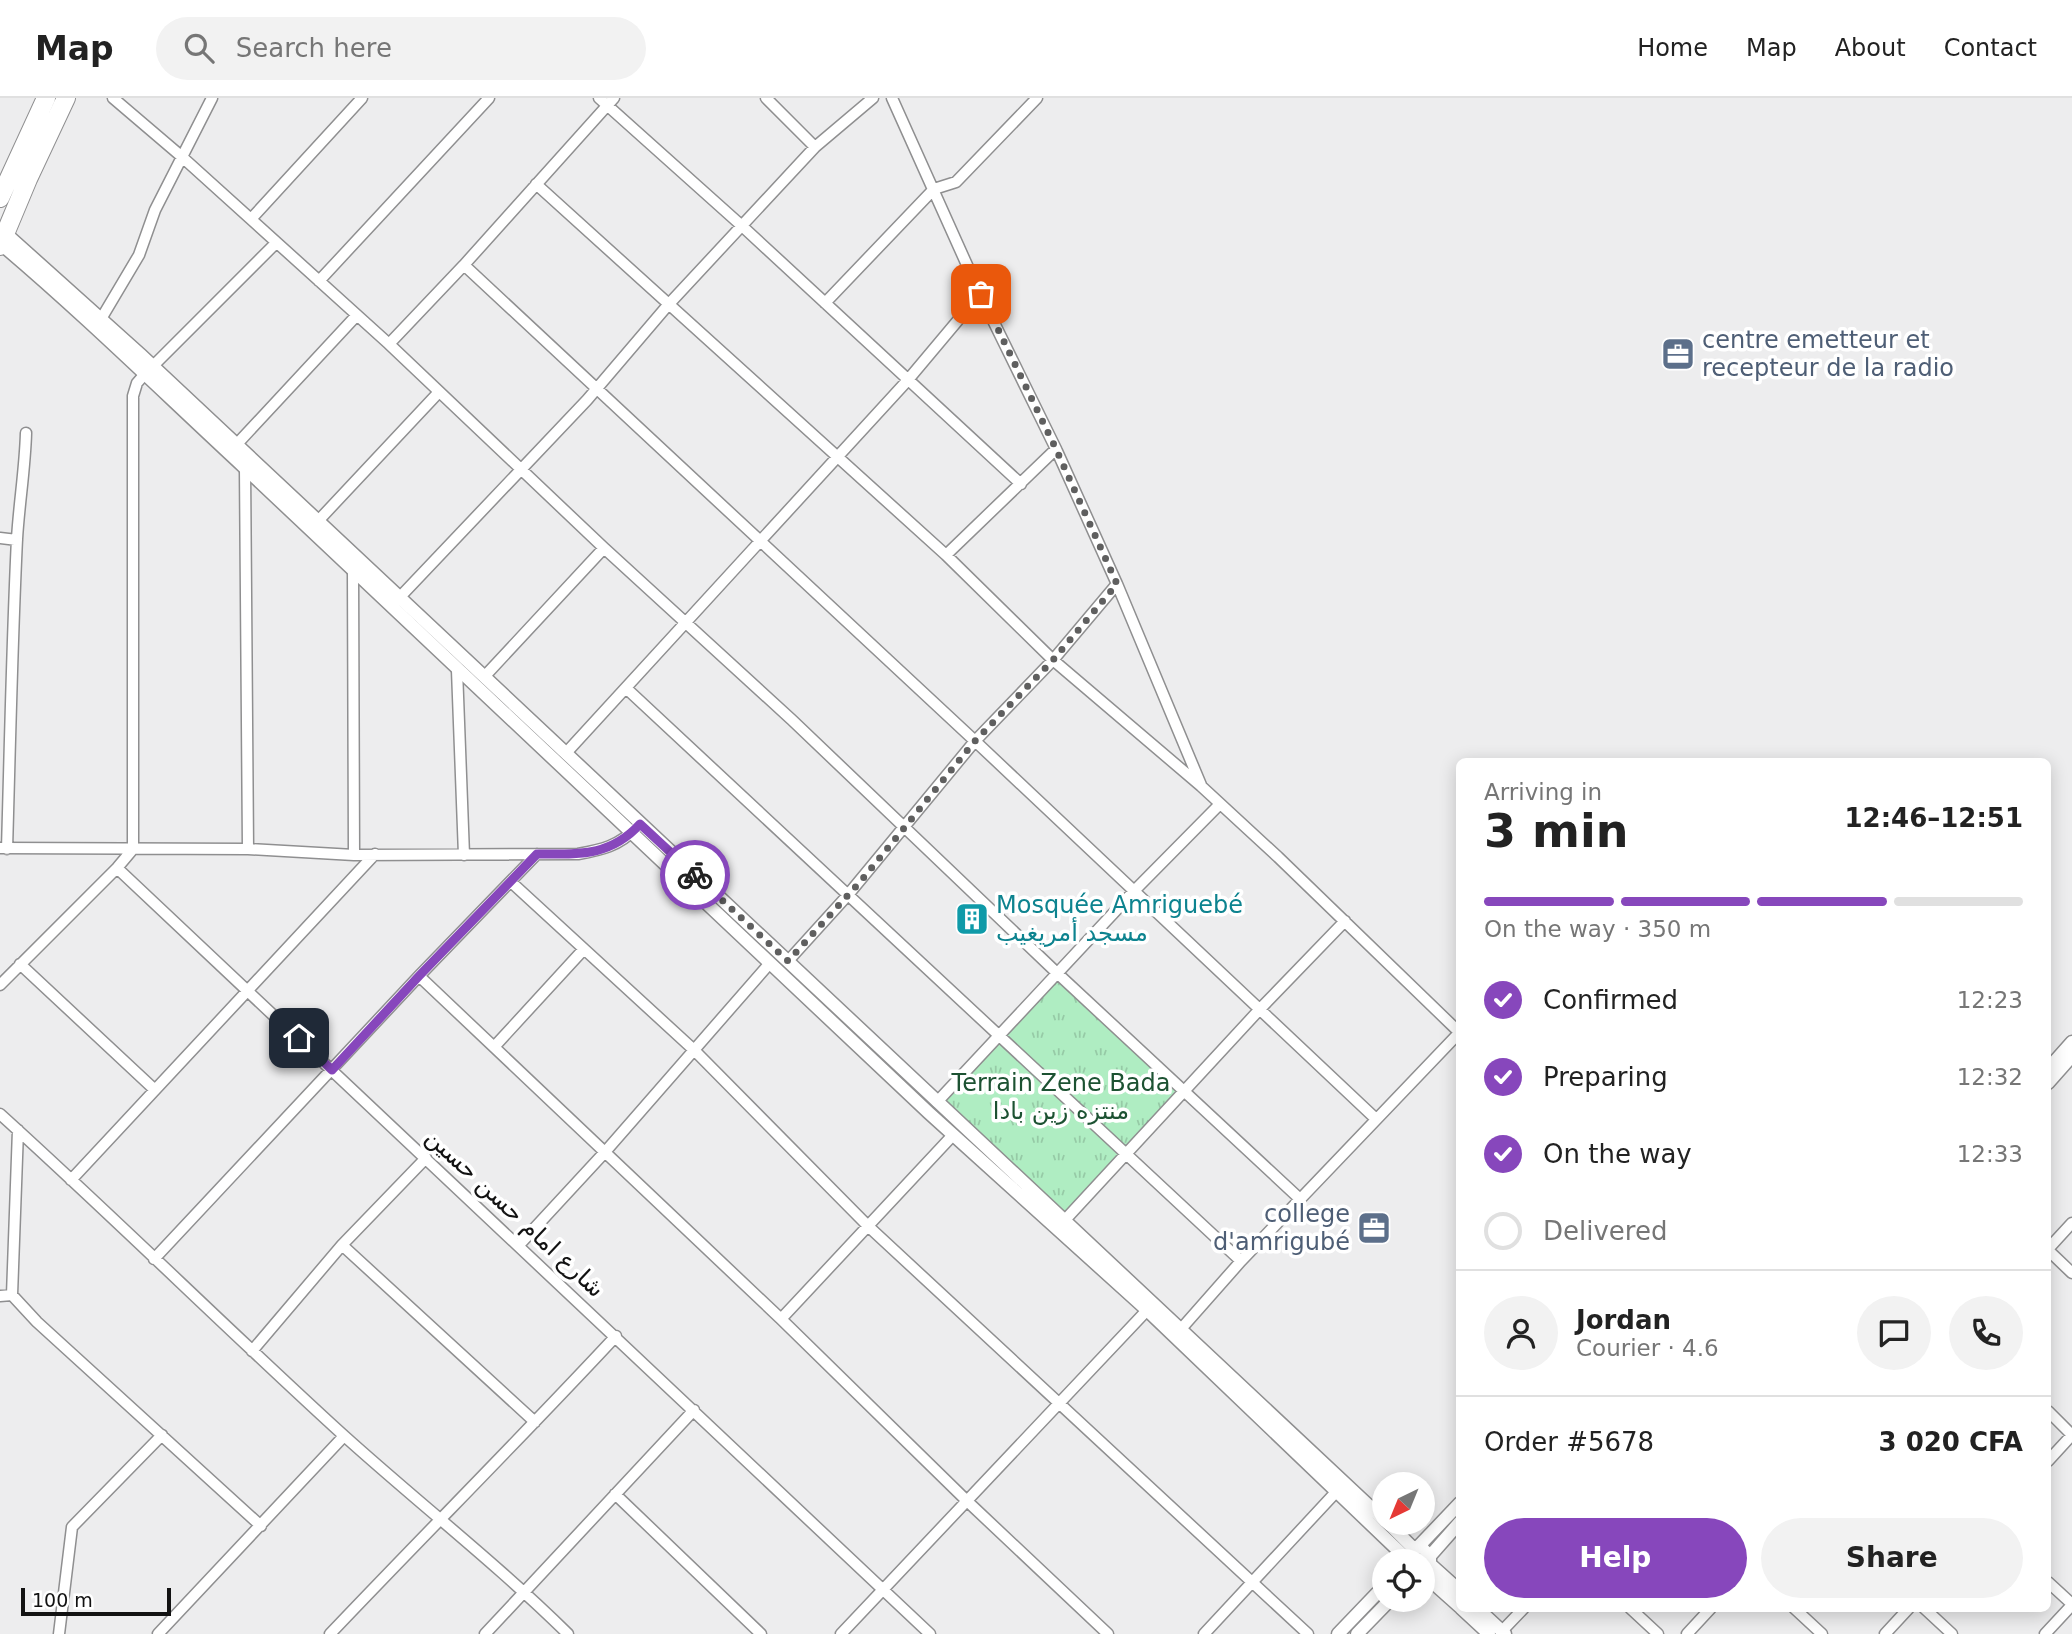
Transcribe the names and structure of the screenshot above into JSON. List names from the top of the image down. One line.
{"streets":{"street":["شارع امام حسن حسين"]},"parks":["Terrain Zene Bada منتزه زين بادا"],"places":{"office":["centre emetteur et recepteur de la radio","college d'amrigubé"],"building":["Mosquée Amriguebé مسجد أمريغيب"]},"scale_bar":"100 m","north":"bottom left","page":{"header":"Map","search":"Search here","nav":["Home","Map","About","Contact"],"heading":["3 min","Arriving in","12:46–12:51"],"panel":["Jordan","Courier · 4.6","Order #5678","3 020 CFA"],"bar":"On the way · 350 m","list":[["Confirmed","12:23"],["Preparing","12:32"],["On the way","12:33"],"Delivered"],"buttons":["Help","Share"],"scale":"100 m"}}
